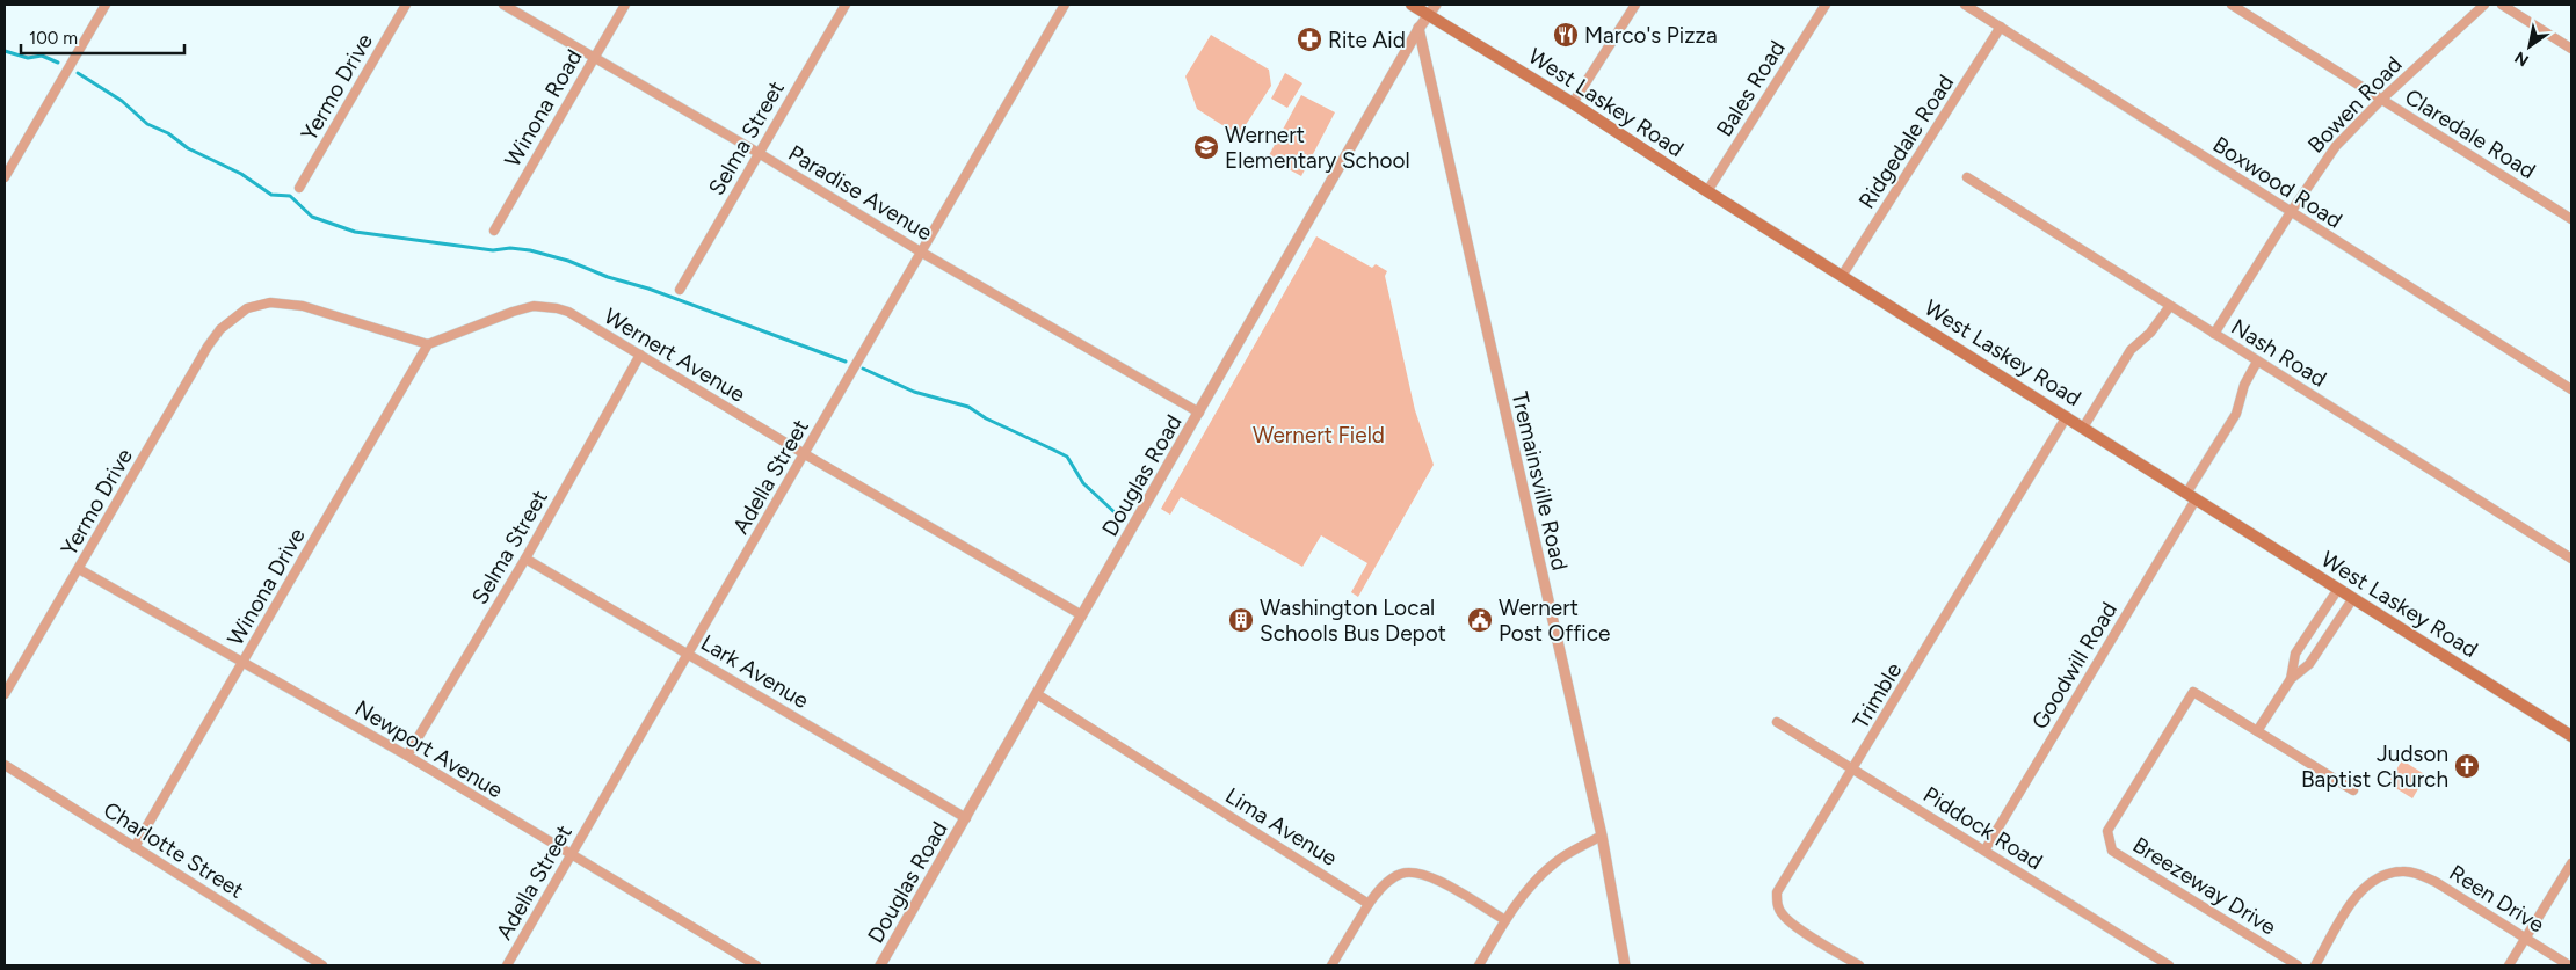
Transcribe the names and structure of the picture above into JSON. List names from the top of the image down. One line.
{"streets":{"main road":["West Laskey Road"],"street":["Yermo Drive","Bales Road","Bowen Road","Winona Road","Claredale Road","Selma Street","Ridgedale Road","Boxwood Road","Paradise Avenue","Nash Road","Wernert Avenue","Douglas Road","Adella Street","Tremainsville Road","Winona Drive","Goodwill Road","Lark Avenue","Trimble","Newport Avenue","Lima Avenue","Piddock Road","Charlotte Street","Breezeway Drive","Reen Drive"]},"crossings":[["Yermo Drive","Wernert Avenue"],["Yermo Drive","Winona Drive"],["Yermo Drive","Newport Avenue"],["Bales Road","West Laskey Road"],["West Laskey Road","Ridgedale Road"],["West Laskey Road","Douglas Road"],["West Laskey Road","Goodwill Road"],["West Laskey Road","Trimble"],["Bowen Road","Claredale Road"],["Bowen Road","Boxwood Road"],["Bowen Road","Nash Road"],["Winona Road","Paradise Avenue"],["Selma Street","Paradise Avenue"],["Selma Street","Wernert Avenue"],["Selma Street","Lark Avenue"],["Selma Street","Newport Avenue"],["Ridgedale Road","Boxwood Road"],["Paradise Avenue","Douglas Road"],["Paradise Avenue","Adella Street"],["Nash Road","Goodwill Road"],["Wernert Avenue","Douglas Road"],["Wernert Avenue","Adella Street"],["Wernert Avenue","Winona Drive"],["Douglas Road","Tremainsville Road"],["Douglas Road","Lark Avenue"],["Douglas Road","Lima Avenue"],["Adella Street","Lark Avenue"],["Adella Street","Newport Avenue"],["Winona Drive","Newport Avenue"],["Winona Drive","Charlotte Street"],["Goodwill Road","Piddock Road"],["Trimble","Piddock Road"]],"parks":["Wernert Field"],"places":{"restaurant":["Marco's Pizza"],"pharmacy":["Rite Aid"],"school or university":["Wernert Elementary School"],"building":["Washington Local Schools Bus Depot"],"public building":["Wernert Post Office"],"church":["Judson Baptist Church"]},"scale_bar":"100 m","north":"bottom left"}
